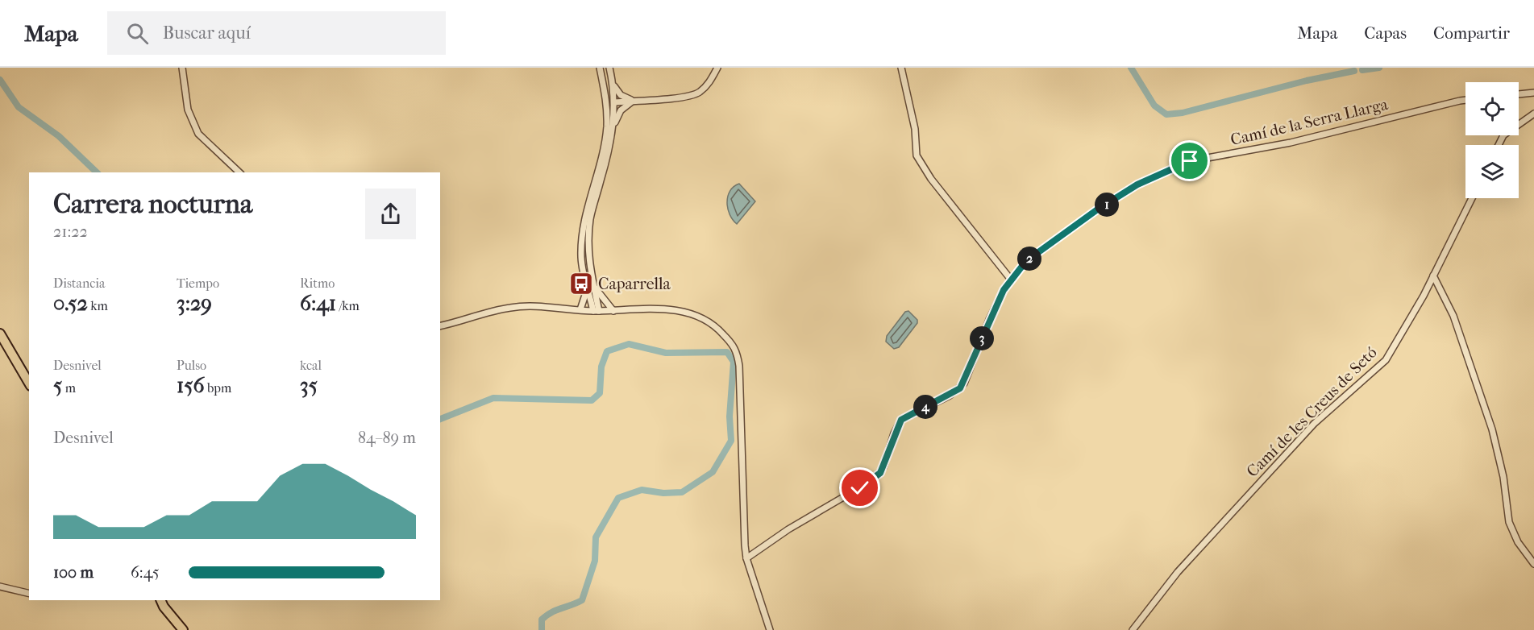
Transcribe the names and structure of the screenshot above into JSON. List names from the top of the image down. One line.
{"streets":{"street":["Camí de la Serra Llarga","Camí de les Creus de Setó"]},"places":{"bus stop":["Caparrella"]},"page":{"header":"Mapa","search":"Buscar aquí","nav":["Mapa","Capas","Compartir"],"heading":["Carrera nocturna","21:22"],"pins":["1","2","3","4"],"stats":[["Distancia","0.52 km"],["Tiempo","3:29"],["Ritmo","6:41 /km"],["Desnivel","5 m"],["Pulso","156 bpm"],["kcal","35"]],"chart":["Desnivel","84–89 m"],"list":[{"name":"100 m","note":"6:45"}]}}
